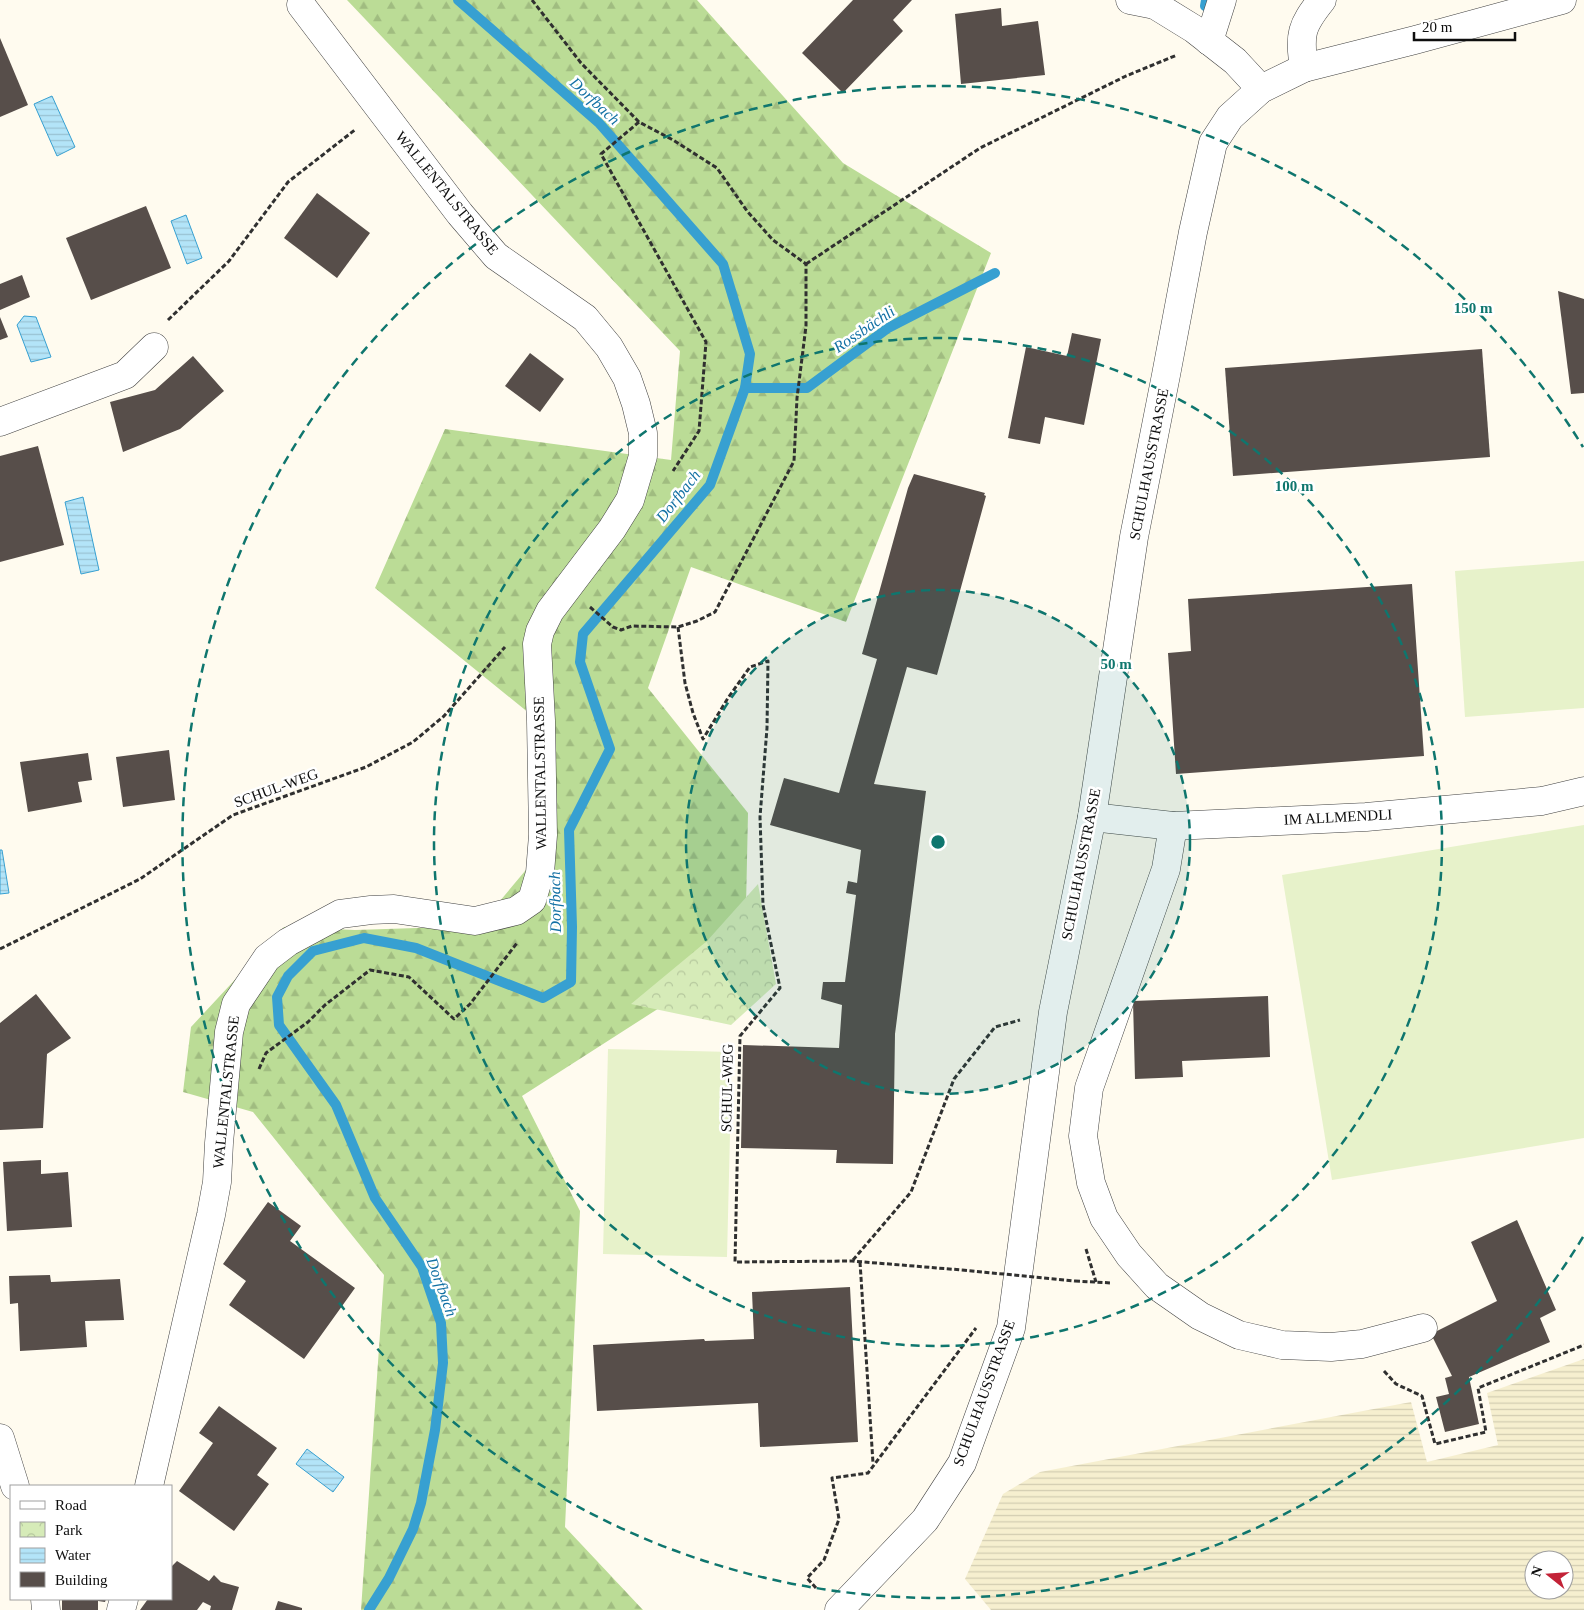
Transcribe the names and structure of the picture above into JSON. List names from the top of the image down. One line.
{"streets":{"street":["WALLENTALSTRASSE","SCHULHAUSSTRASSE","IM ALLMENDLI"],"path":["SCHUL-WEG"]},"crossings":[["WALLENTALSTRASSE","SCHUL-WEG"],["SCHULHAUSSTRASSE","IM ALLMENDLI"]],"water":["Dorfbach","Rossbächli"],"legend":["Road","Park","Water","Building"],"scale_bar":"20 m","north":"left","rings":["150 m","100 m","50 m"]}
